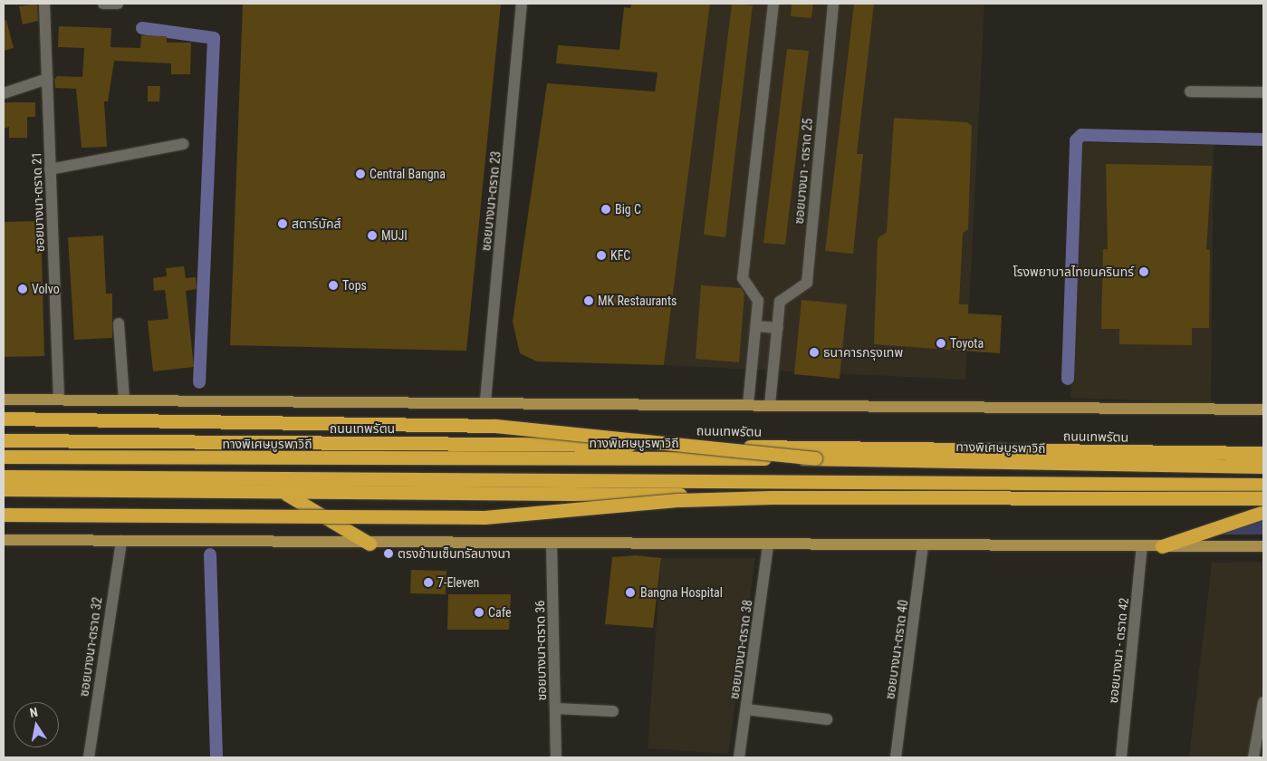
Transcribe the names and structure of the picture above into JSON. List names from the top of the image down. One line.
{"streets":{"highway":["ถนนเทพรัตน","ทางพิเศษบูรพาวิถี"],"street":["ซอยบางนา - ตราด 25","ซอยบางนา-ตราด 23","ซอยบางนา-ตราด 21","ซอยบางนา-ตราด 32","ซอยบางนา-ตราด 38","ซอยบางนา-ตราด 40","ซอยบางนา-ตราด 36","ซอยบางนา - ตราด 42"]},"crossings":[["ซอยบางนา-ตราด 23","ถนนเทพรัตน"],["ซอยบางนา-ตราด 21","ถนนเทพรัตน"]],"places":["Central Bangna","Big C","สตาร์บัคส์","MUJI","KFC","โรงพยาบาลไทยนครินทร์","Tops","Volvo","MK Restaurants","Toyota","ธนาคารกรุงเทพ","ตรงข้ามเซ็นทรัลบางนา","7-Eleven","Bangna Hospital","Cafe"],"north":"top"}
